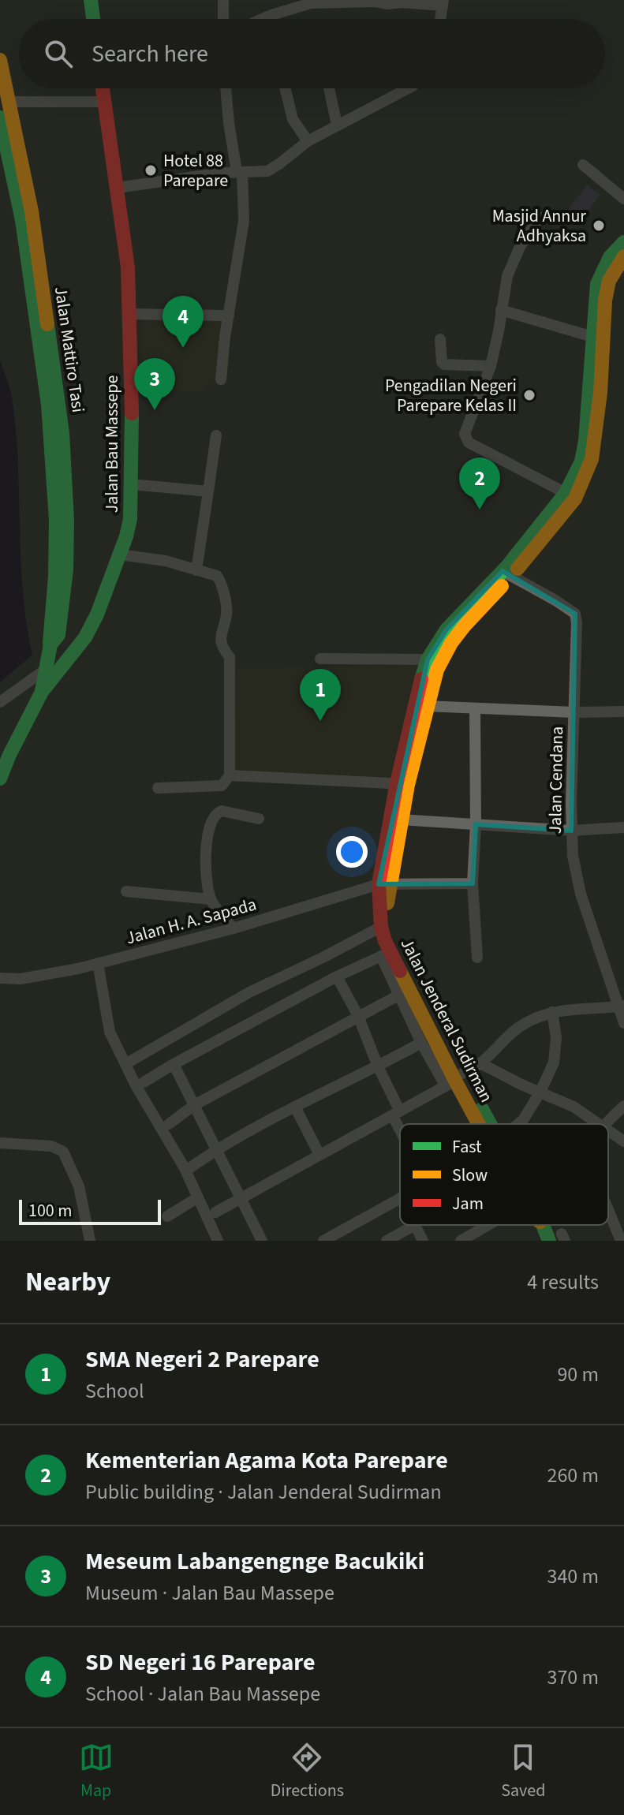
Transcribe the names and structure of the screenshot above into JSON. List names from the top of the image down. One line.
{"streets":{"main road":["Jalan Mattiro Tasi","Jalan Bau Massepe","Jalan Jenderal Sudirman"],"street":["Jalan Cendana","Jalan H. A. Sapada"]},"crossings":[["Jalan Mattiro Tasi","Jalan Bau Massepe"],["Jalan Cendana","Jalan Jenderal Sudirman"],["Jalan H. A. Sapada","Jalan Jenderal Sudirman"]],"places":["Hotel 88 Parepare","Masjid Annur Adhyaksa","Pengadilan Negeri Parepare Kelas II"],"legend":["Fast","Slow","Jam"],"scale_bar":"100 m","page":{"search":"Search here","pins":["4","3","2","1"],"scale":"100 m","heading":["Nearby","4 results"],"list":[{"mark":"1","name":"SMA Negeri 2 Parepare","note":"School","value":"90 m"},{"mark":"2","name":"Kementerian Agama Kota Parepare","note":"Public building · Jalan Jenderal Sudirman","value":"260 m"},{"mark":"3","name":"Meseum Labangengnge Bacukiki","note":"Museum · Jalan Bau Massepe","value":"340 m"},{"mark":"4","name":"SD Negeri 16 Parepare","note":"School · Jalan Bau Massepe","value":"370 m"}],"nav":["Map","Directions","Saved"]}}
